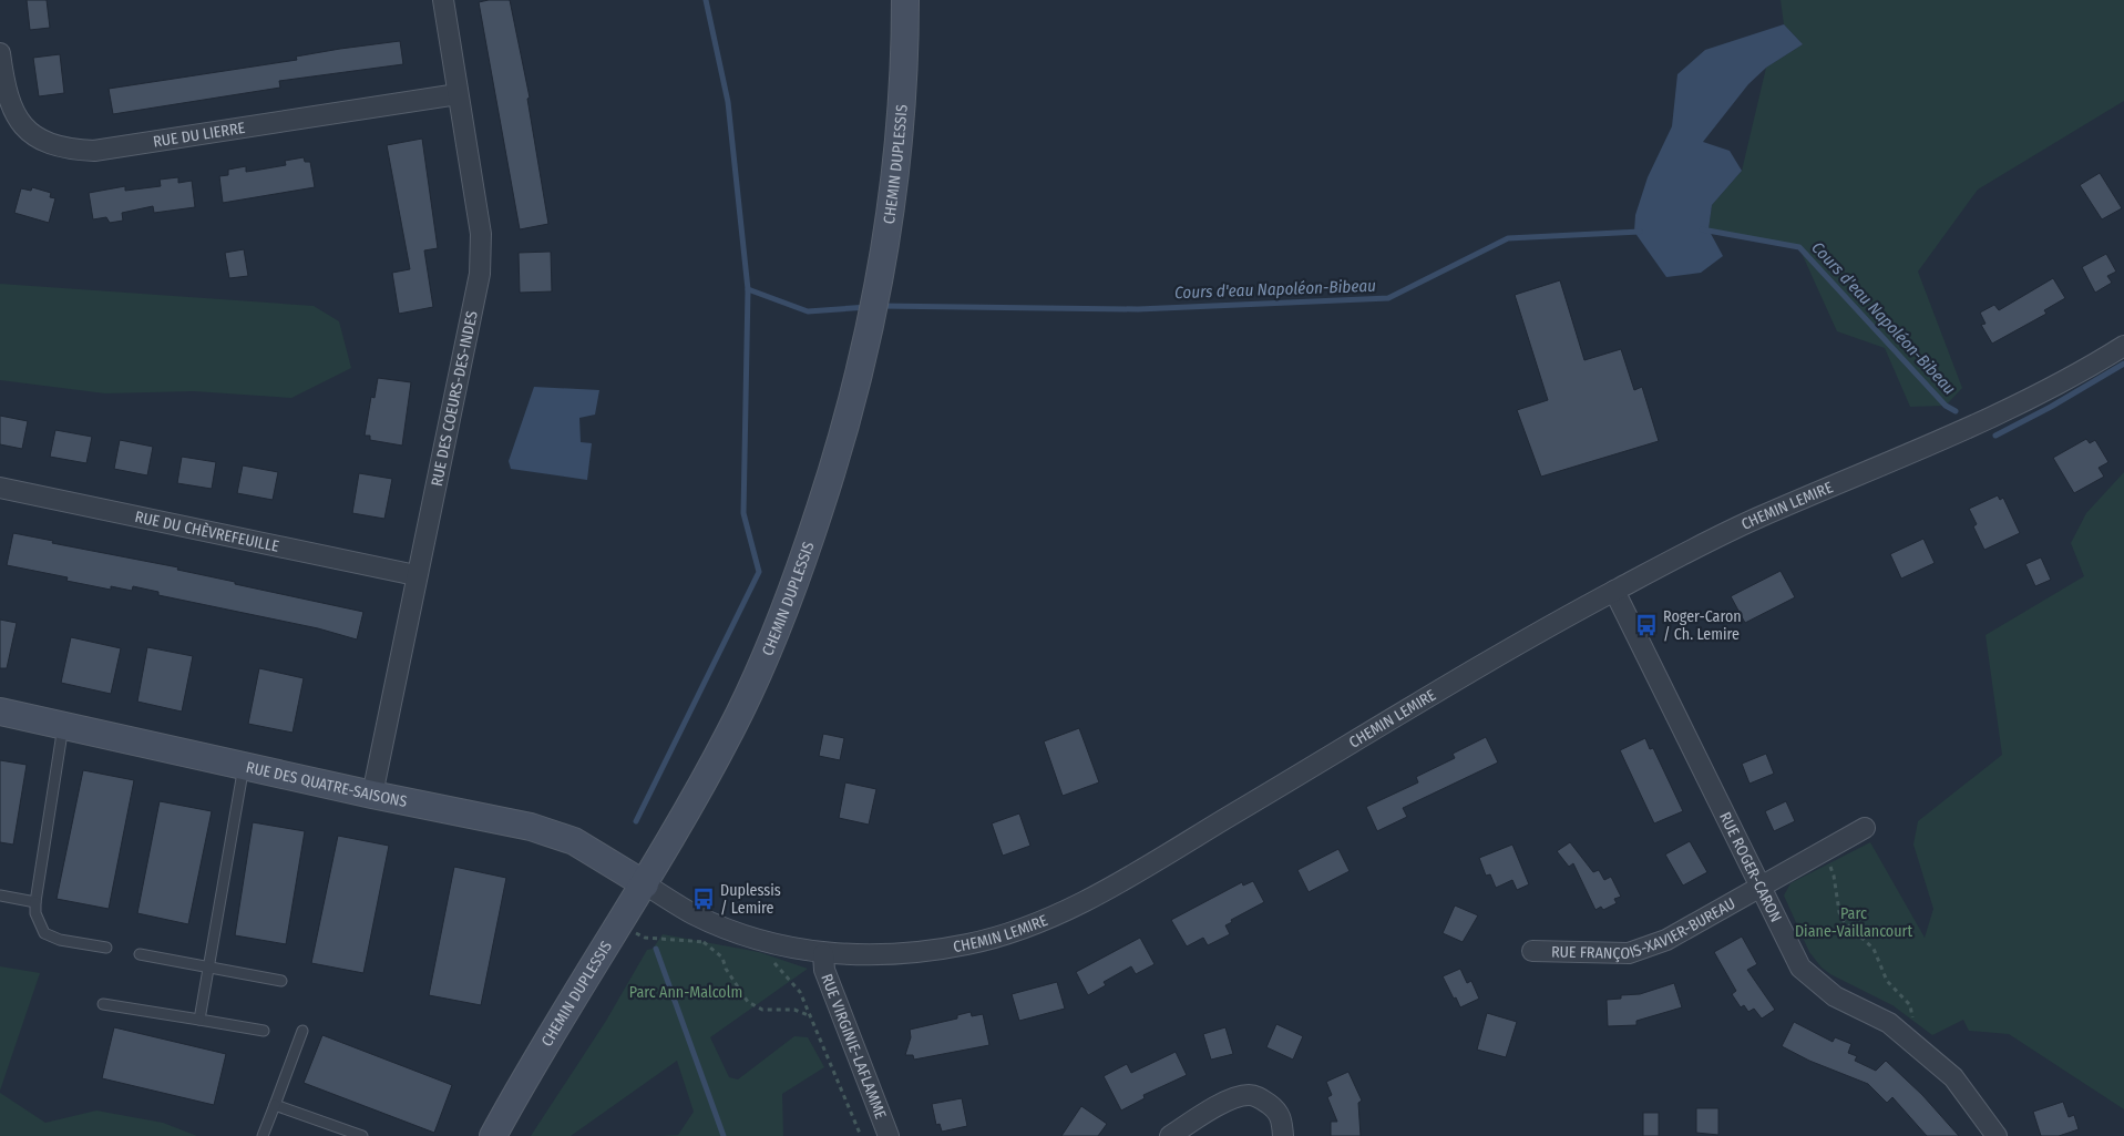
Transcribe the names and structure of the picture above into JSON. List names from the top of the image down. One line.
{"streets":{"street":["RUE DU LIERRE","CHEMIN DUPLESSIS","RUE DES COEURS-DES-INDES","CHEMIN LEMIRE","RUE DU CHÈVREFEUILLE","RUE DES QUATRE-SAISONS","RUE ROGER-CARON","RUE FRANÇOIS-XAVIER-BUREAU","RUE VIRGINIE-LAFLAMME"]},"crossings":[["RUE DU LIERRE","RUE DES COEURS-DES-INDES"],["CHEMIN DUPLESSIS","CHEMIN LEMIRE"],["CHEMIN DUPLESSIS","RUE DES QUATRE-SAISONS"],["RUE DES COEURS-DES-INDES","RUE DU CHÈVREFEUILLE"],["RUE DES COEURS-DES-INDES","RUE DES QUATRE-SAISONS"],["CHEMIN LEMIRE","RUE DES QUATRE-SAISONS"],["CHEMIN LEMIRE","RUE ROGER-CARON"],["CHEMIN LEMIRE","RUE VIRGINIE-LAFLAMME"],["RUE ROGER-CARON","RUE FRANÇOIS-XAVIER-BUREAU"]],"water":["Cours d'eau Napoléon-Bibeau"],"parks":["Parc Diane-Vaillancourt","Parc Ann-Malcolm"],"places":{"bus stop":["Roger-Caron / Ch. Lemire","Duplessis / Lemire"]}}
